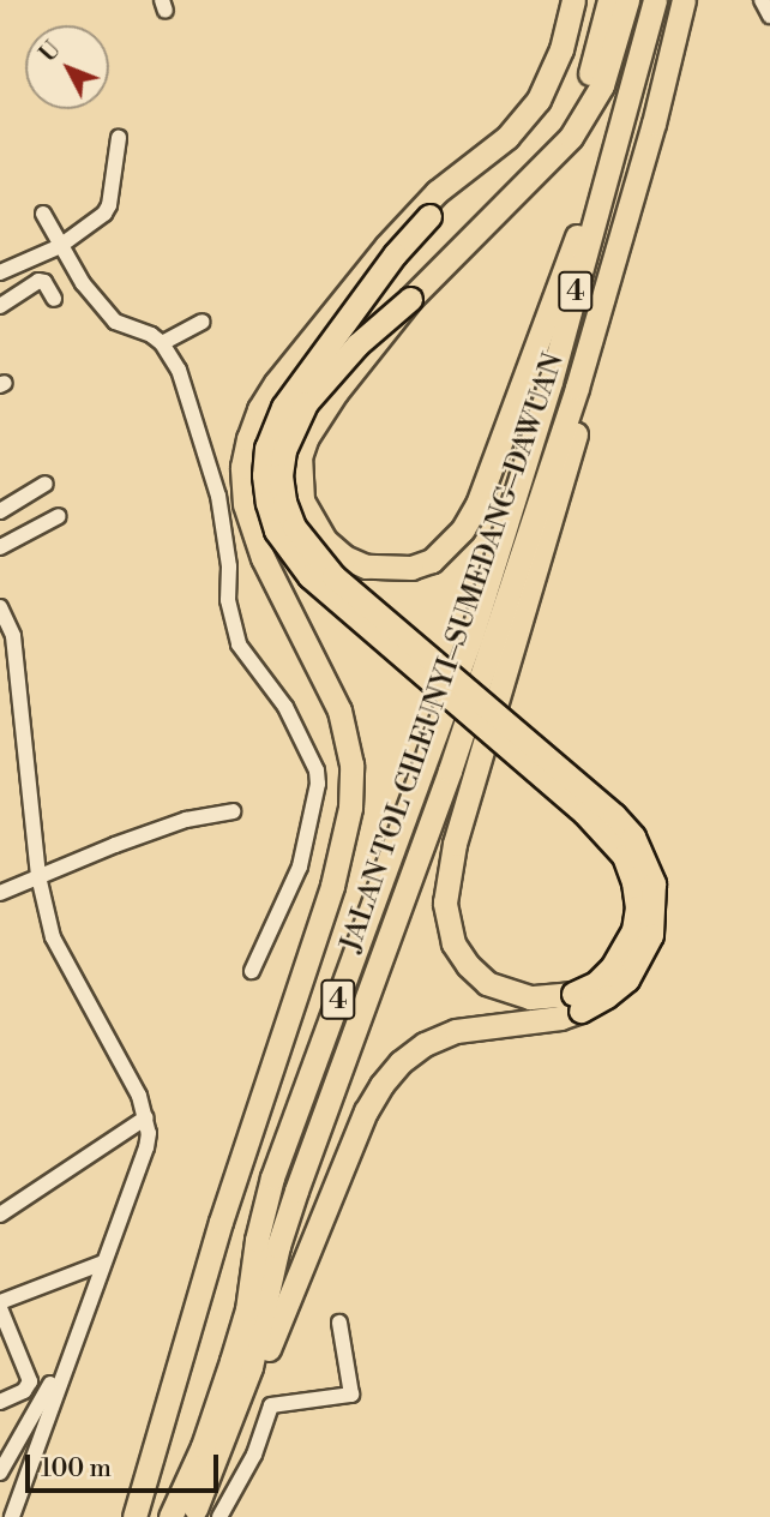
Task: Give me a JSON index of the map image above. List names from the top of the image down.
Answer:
{
  "streets": {
    "highway": ["4", "JALAN TOL CILEUNYI–SUMEDANG–DAWUAN"]
  },
  "scale_bar": "100 m",
  "north": "top left"
}
